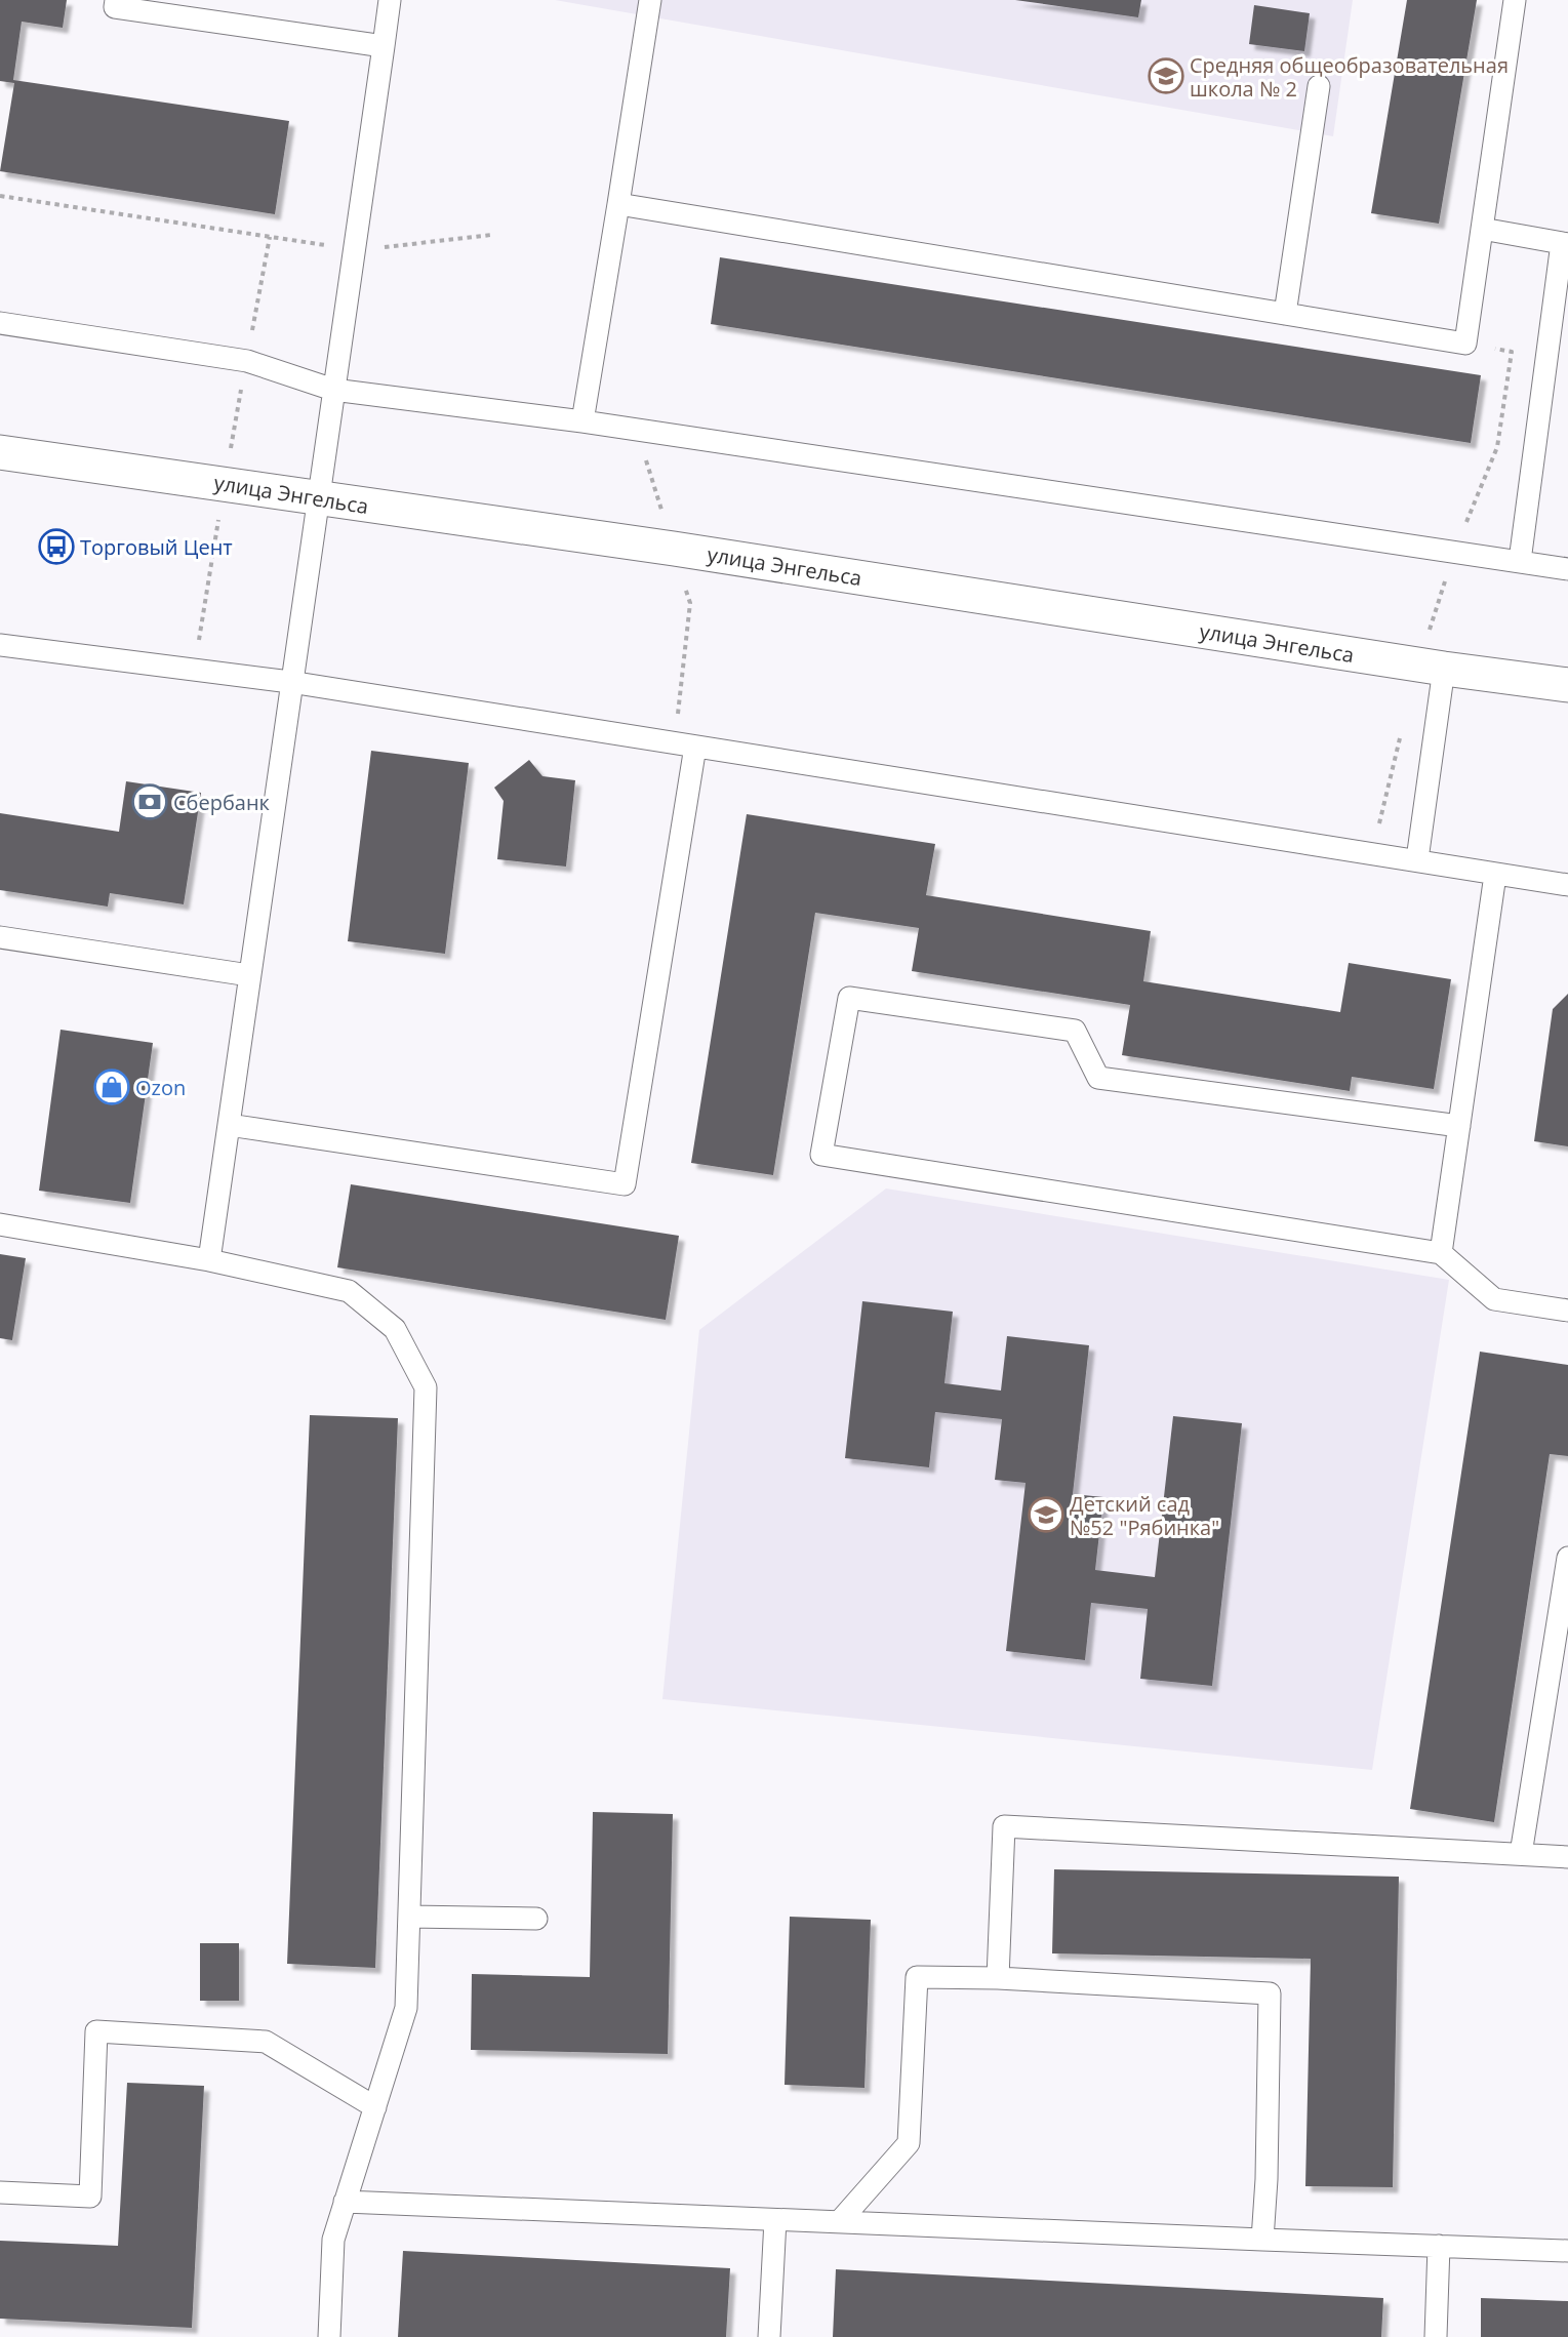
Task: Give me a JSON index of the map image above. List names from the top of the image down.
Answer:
{
  "streets": {
    "street": ["улица Энгельса"]
  },
  "places": {
    "school or university": ["Средняя общеобразовательная школа № 2", "Детский сад №52 \"Рябинка\""],
    "bus stop": ["Торговый Цент"],
    "bank": ["Сбербанк"],
    "shop": ["Ozon"]
  }
}
